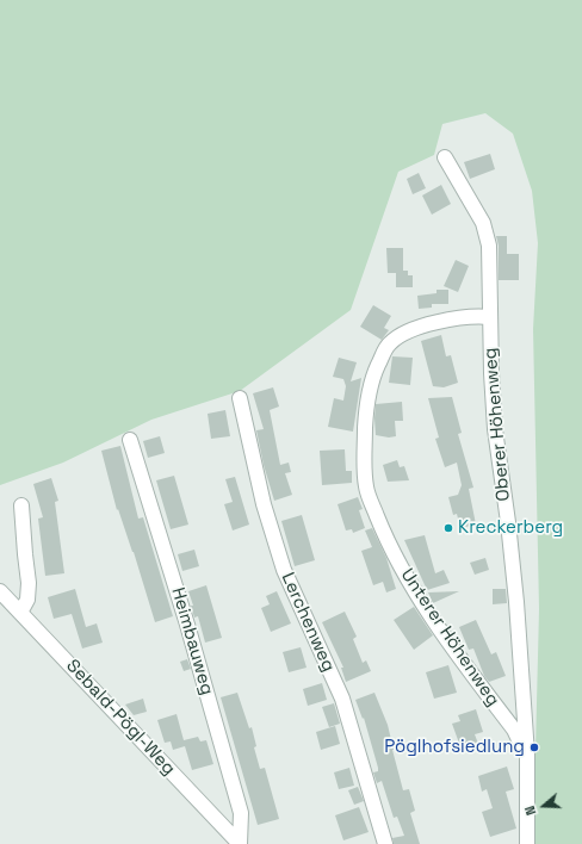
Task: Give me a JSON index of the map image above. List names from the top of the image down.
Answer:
{
  "streets": {
    "street": [
      "Oberer Höhenweg",
      "Lerchenweg",
      "Unterer Höhenweg",
      "Heimbauweg",
      "Sebald-Pögl-Weg"
    ]
  },
  "crossings": [
    ["Oberer Höhenweg", "Unterer Höhenweg"],
    ["Heimbauweg", "Sebald-Pögl-Weg"]
  ],
  "places": ["Kreckerberg", "Pöglhofsiedlung"],
  "north": "left"
}
